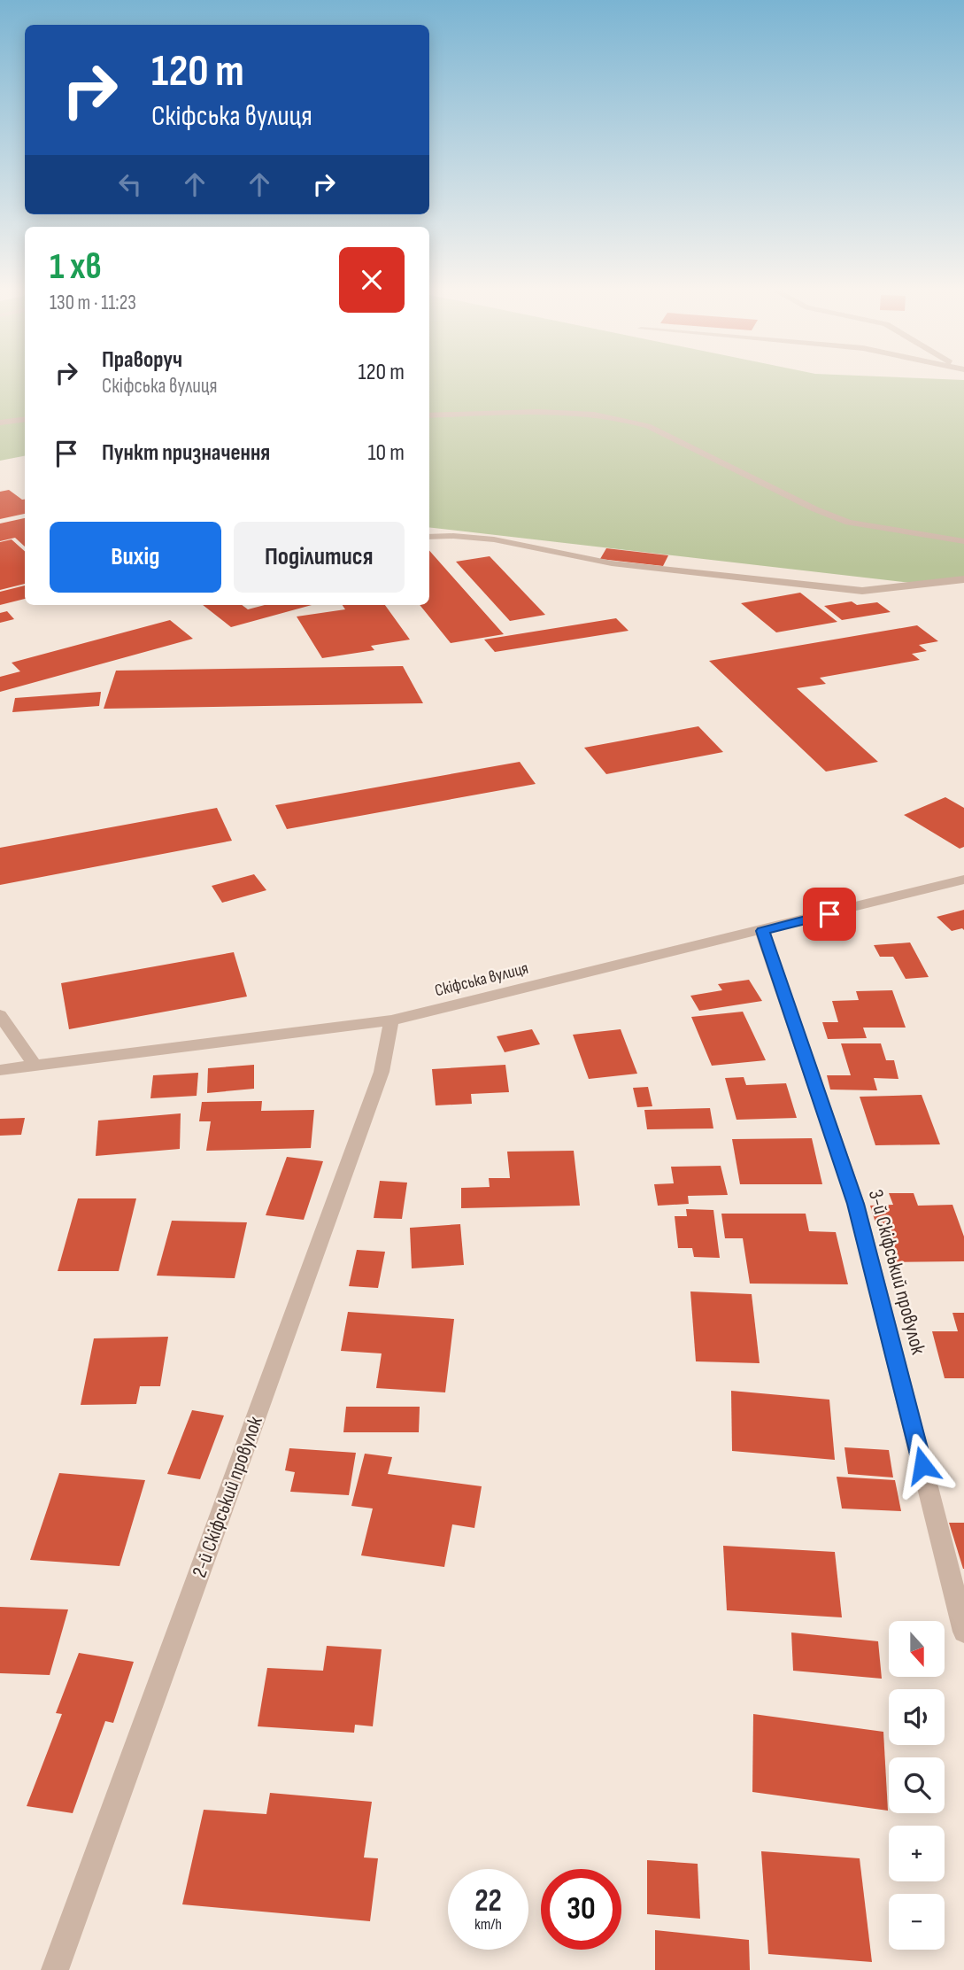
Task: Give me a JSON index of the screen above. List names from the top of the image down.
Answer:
{
  "streets": {
    "street": ["Скіфська вулиця", "3-й Скіфський провулок", "2-й Скіфський провулок"]
  },
  "crossings": [
    ["Скіфська вулиця", "3-й Скіфський провулок"],
    ["Скіфська вулиця", "2-й Скіфський провулок"]
  ],
  "north": "bottom",
  "page": {
    "turn": ["120 m", "Скіфська вулиця"],
    "heading": ["1 хв", "130 m · 11:23"],
    "list": [
      {
        "name": "Праворуч",
        "note": "Скіфська вулиця",
        "value": "120 m"
      },
      {
        "name": "Пункт призначення",
        "value": "10 m"
      }
    ],
    "buttons": ["Вихід", "Поділитися"],
    "map_buttons": ["+", "−"],
    "speed": "22 km/h",
    "limit": "30"
  }
}
